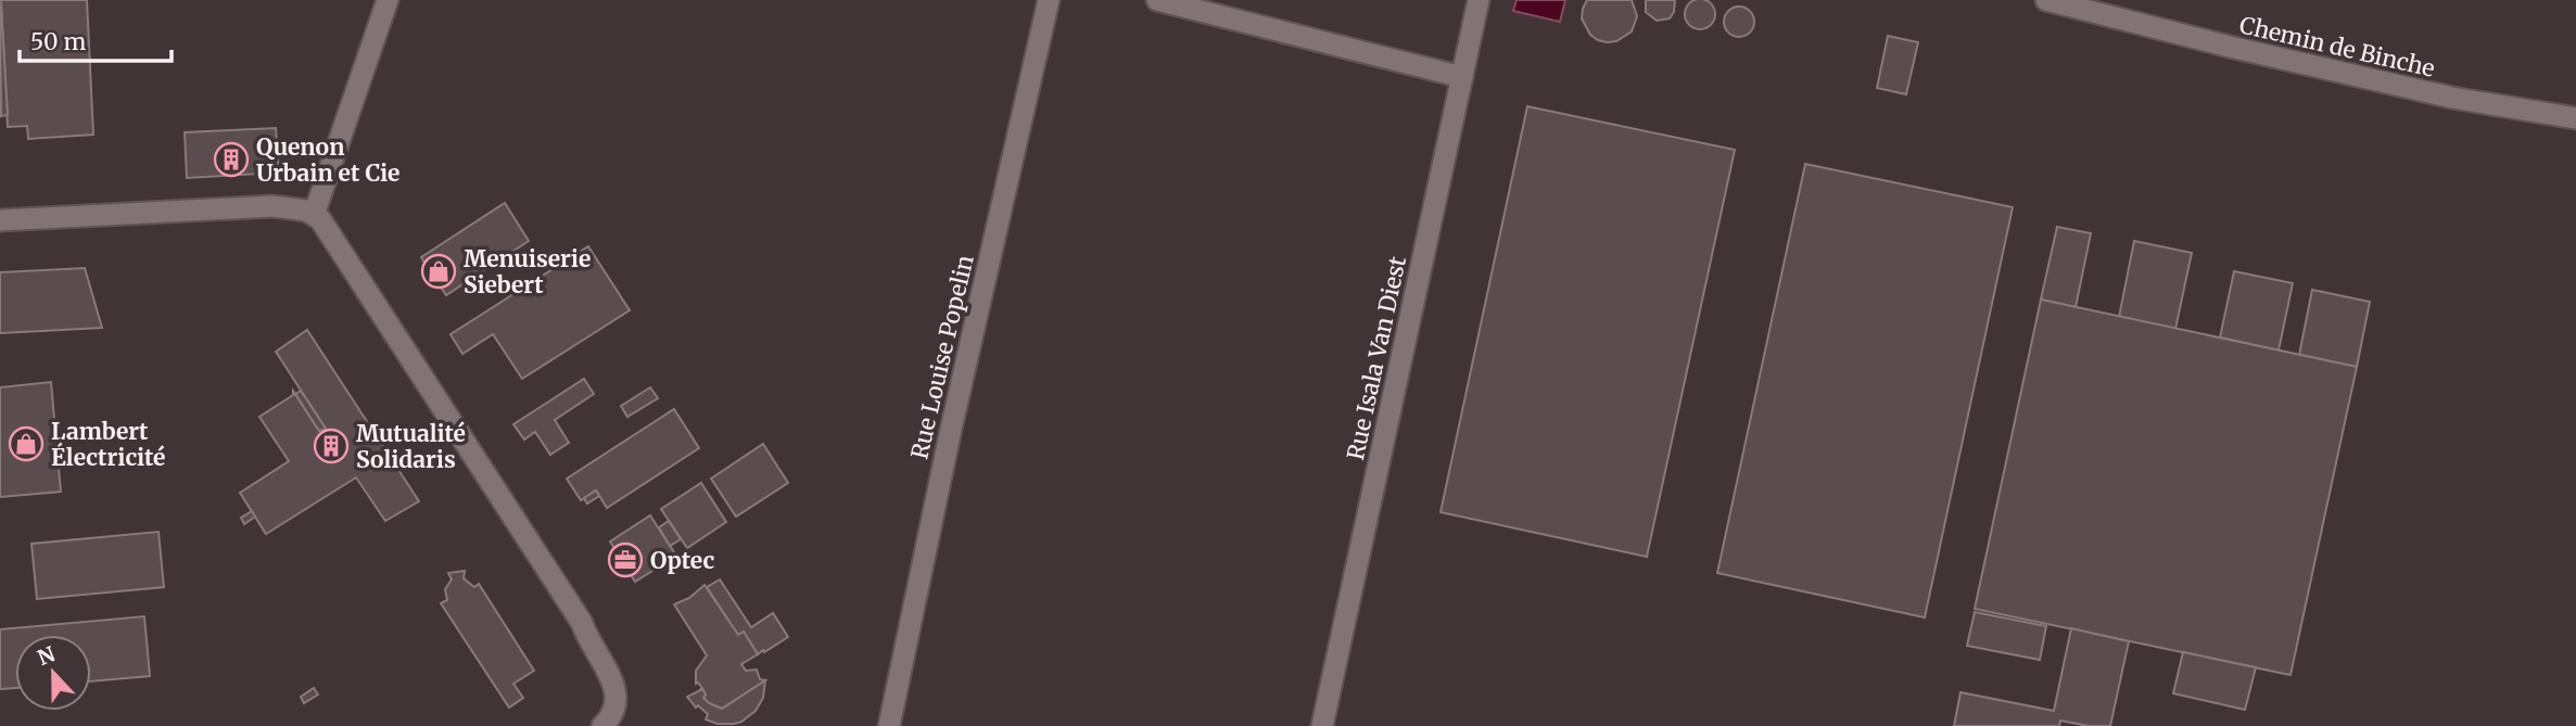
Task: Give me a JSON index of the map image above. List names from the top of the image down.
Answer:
{
  "streets": {
    "street": ["Chemin de Binche", "Rue Louise Popelin", "Rue Isala Van Diest"]
  },
  "places": {
    "building": ["Quenon Urbain et Cie", "Mutualité Solidaris"],
    "shop": ["Menuiserie Siebert", "Lambert Électricité"],
    "office": ["Optec"]
  },
  "scale_bar": "50 m",
  "north": "top"
}
